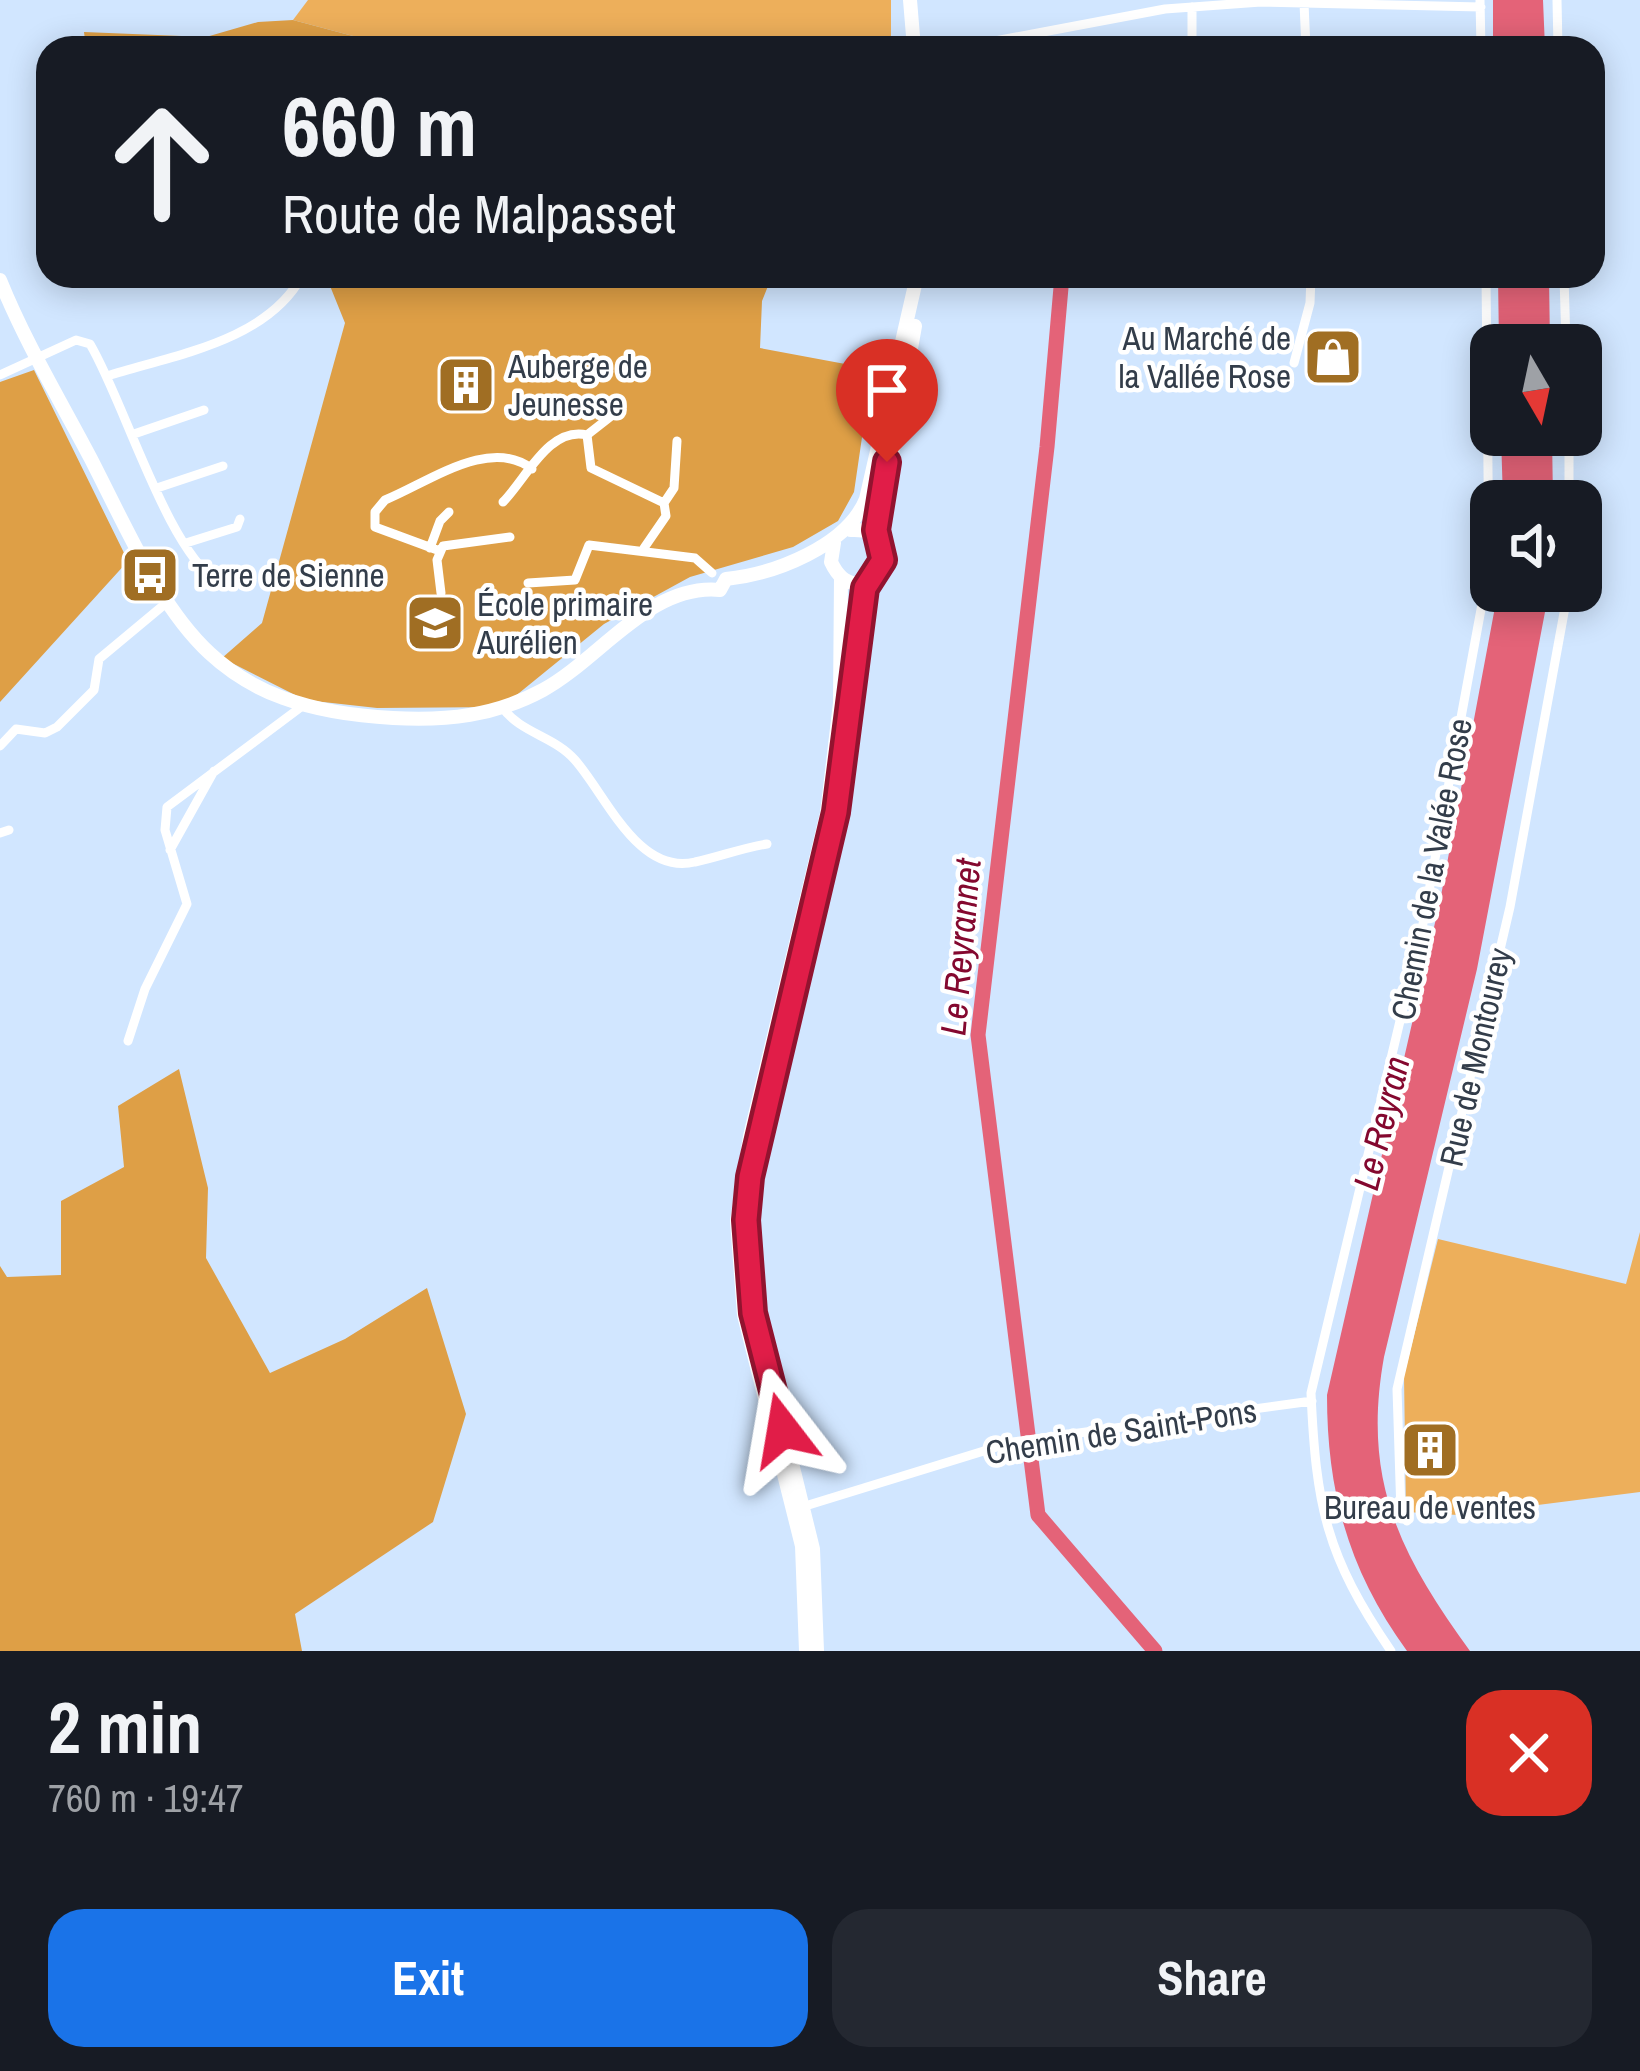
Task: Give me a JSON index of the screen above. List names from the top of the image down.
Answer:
{
  "streets": {
    "street": ["Chemin de la Valée Rose", "Rue de Montourey", "Chemin de Saint-Pons"]
  },
  "crossings": [
    ["Chemin de la Valée Rose", "Chemin de Saint-Pons"]
  ],
  "water": ["Le Reyrannet", "Le Reyran"],
  "places": {
    "shop": ["Au Marché de la Vallée Rose"],
    "building": ["Auberge de Jeunesse", "Bureau de ventes"],
    "bus stop": ["Terre de Sienne"],
    "school or university": ["École primaire Aurélien"]
  },
  "north": "bottom",
  "page": {
    "turn": ["660 m", "Route de Malpasset"],
    "heading": ["2 min", "760 m · 19:47"],
    "buttons": ["Exit", "Share"]
  }
}
